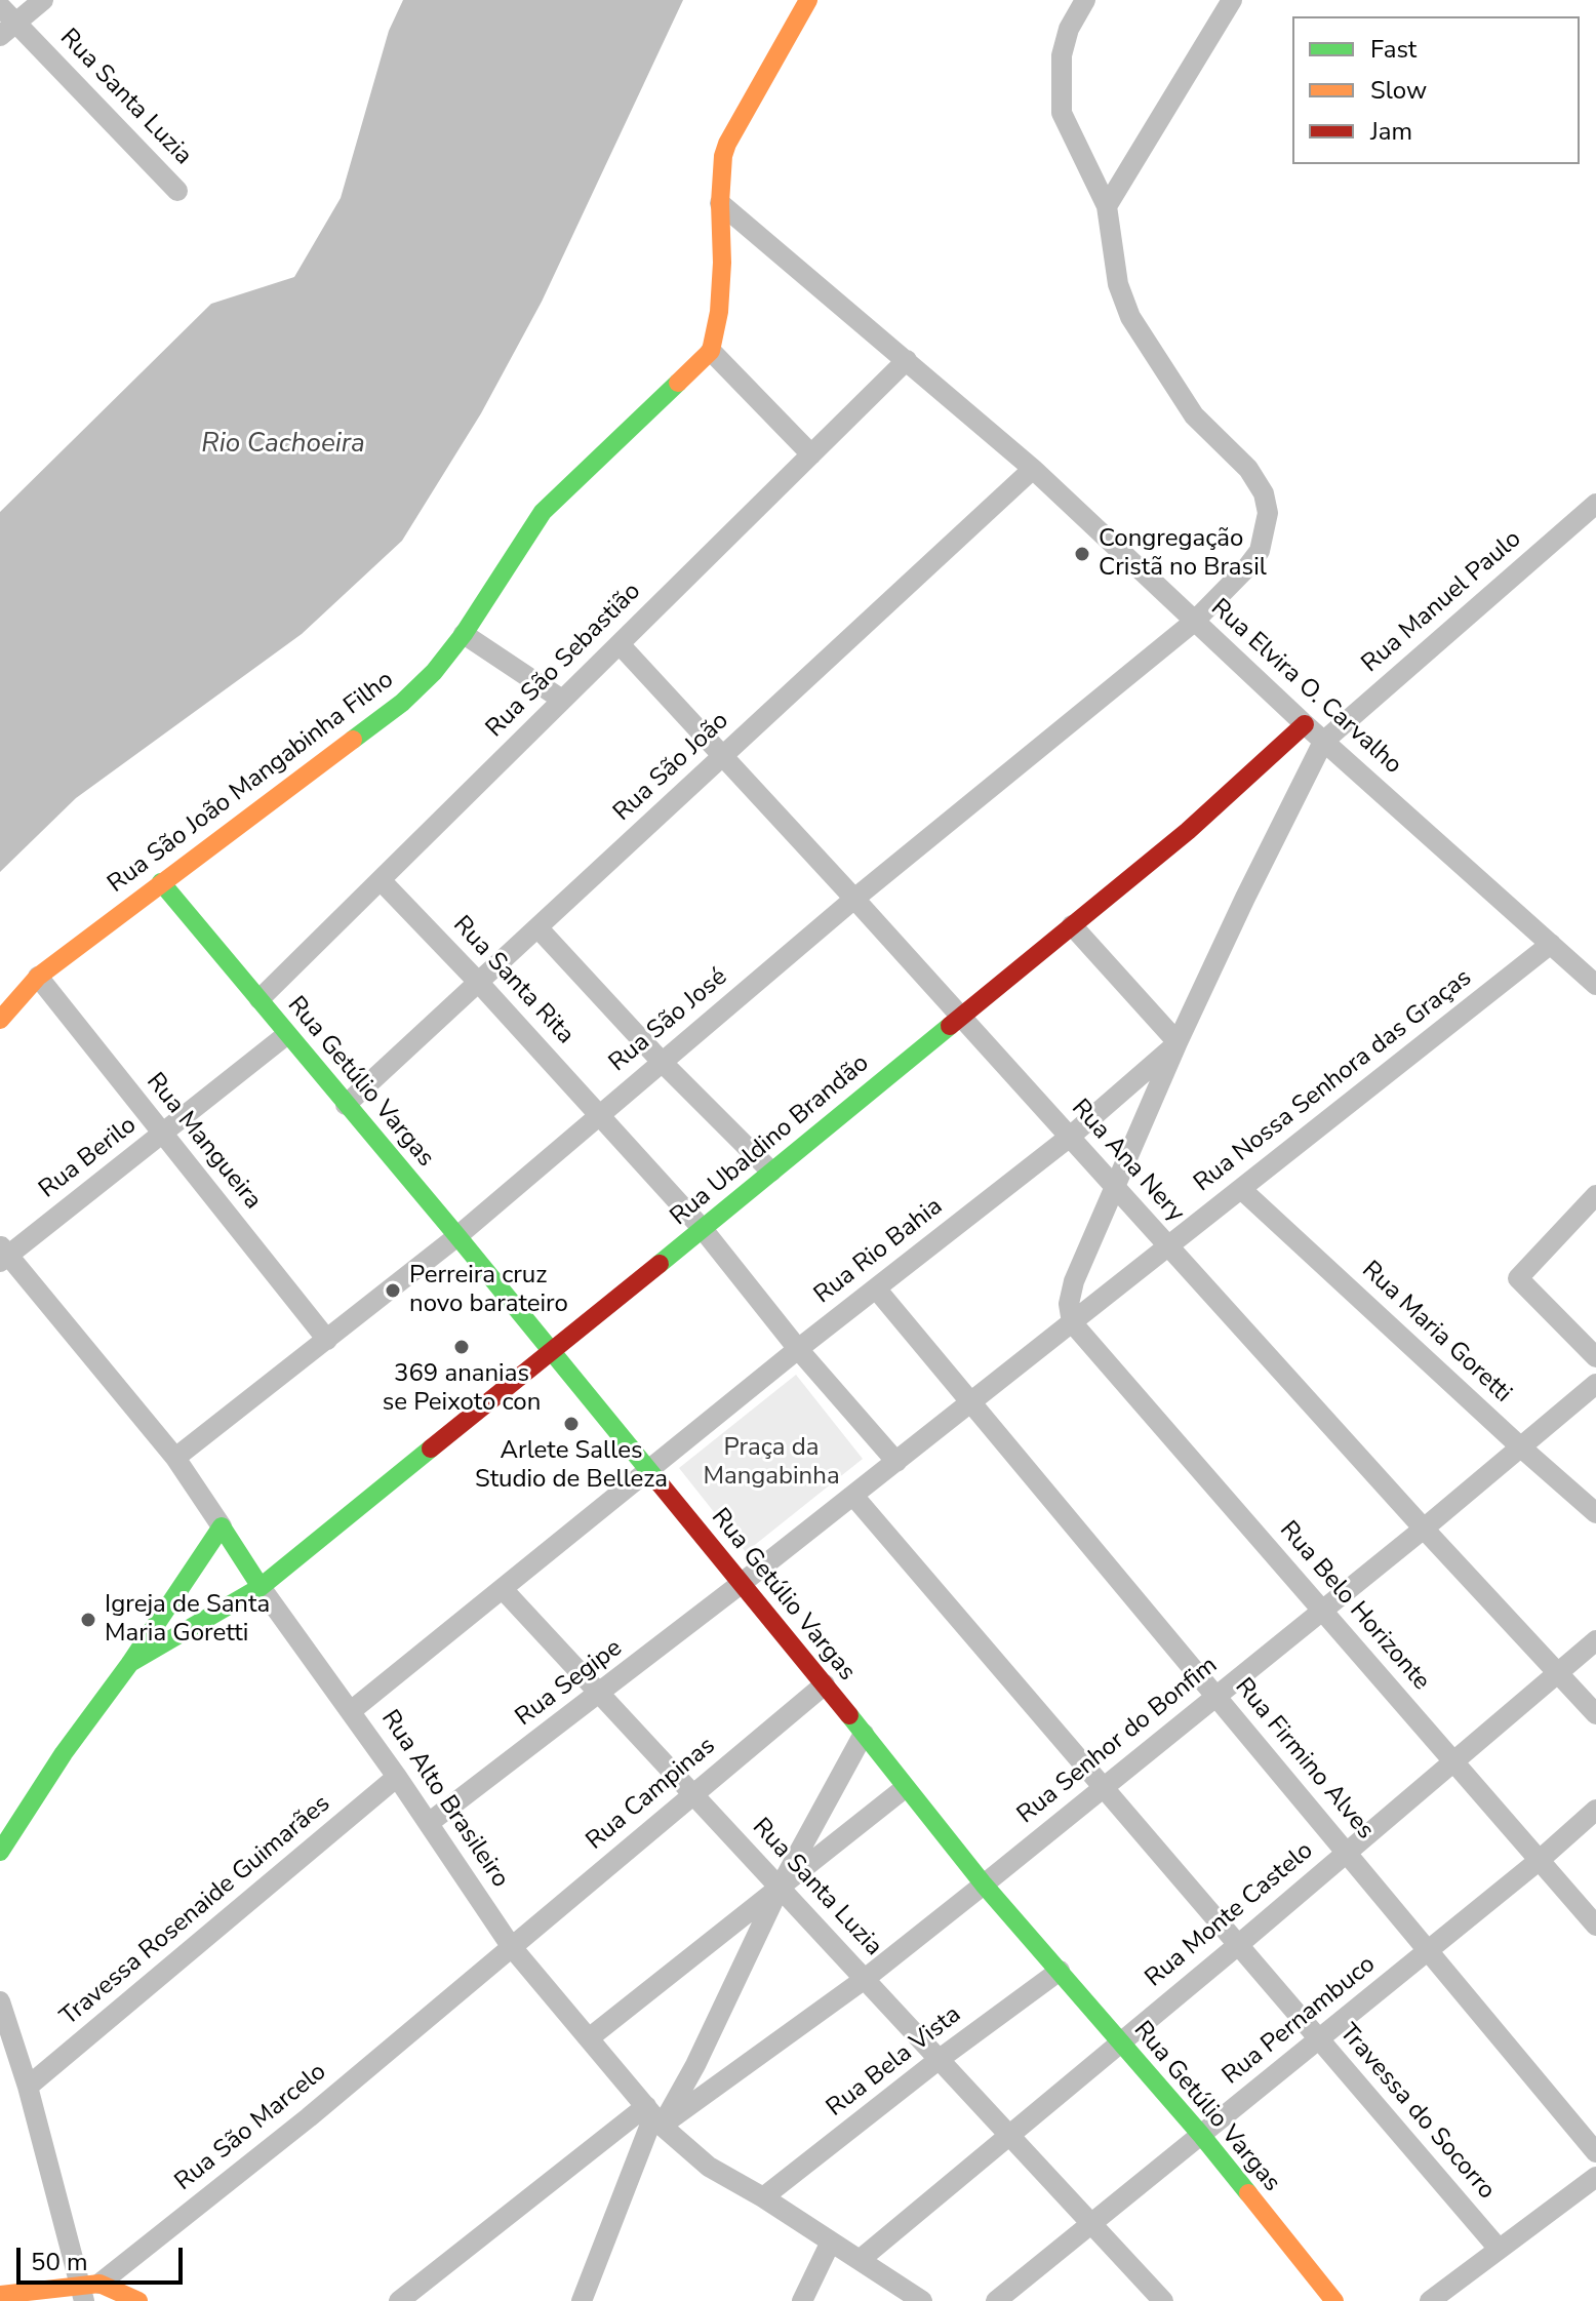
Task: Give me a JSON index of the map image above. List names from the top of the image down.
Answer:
{
  "streets": {
    "street": [
      "Rua Santa Luzia",
      "Rua Manuel Paulo",
      "Rua São Sebastião",
      "Rua Elvira O. Carvalho",
      "Rua São João",
      "Rua São João Mangabinha Filho",
      "Rua Santa Rita",
      "Rua São José",
      "Rua Nossa Senhora das Graças",
      "Rua Getúlio Vargas",
      "Rua Ubaldino Brandão",
      "Rua Mangueira",
      "Rua Berilo",
      "Rua Ana Nery",
      "Rua Rio Bahia",
      "Rua Maria Goretti",
      "Rua Belo Horizonte",
      "Rua Segipe",
      "Rua Senhor do Bonfim",
      "Rua Firmino Alves",
      "Rua Campinas",
      "Rua Alto Brasileiro",
      "Travessa Rosenaide Guimarães",
      "Rua Monte Castelo",
      "Rua Pernambuco",
      "Rua Bela Vista",
      "Travessa do Socorro",
      "Rua São Marcelo"
    ]
  },
  "crossings": [
    ["Rua Santa Luzia", "Rua Rio Bahia"],
    ["Rua Santa Luzia", "Rua Segipe"],
    ["Rua Santa Luzia", "Rua Senhor do Bonfim"],
    ["Rua Santa Luzia", "Rua Campinas"],
    ["Rua Santa Luzia", "Rua Monte Castelo"],
    ["Rua Santa Luzia", "Rua Pernambuco"],
    ["Rua Santa Luzia", "Rua Bela Vista"],
    ["Rua Manuel Paulo", "Rua Elvira O. Carvalho"],
    ["Rua Manuel Paulo", "Rua Rio Bahia"],
    ["Rua São Sebastião", "Rua Elvira O. Carvalho"],
    ["Rua São Sebastião", "Rua Santa Rita"],
    ["Rua São Sebastião", "Rua Getúlio Vargas"],
    ["Rua São Sebastião", "Rua Ana Nery"],
    ["Rua Elvira O. Carvalho", "Rua São João"],
    ["Rua Elvira O. Carvalho", "Rua São José"],
    ["Rua Elvira O. Carvalho", "Rua Nossa Senhora das Graças"],
    ["Rua Elvira O. Carvalho", "Rua Ubaldino Brandão"],
    ["Rua Elvira O. Carvalho", "Rua Rio Bahia"],
    ["Rua São João", "Rua Santa Rita"],
    ["Rua São João", "Rua Getúlio Vargas"],
    ["Rua São João", "Rua Ana Nery"],
    ["Rua São João Mangabinha Filho", "Rua Getúlio Vargas"],
    ["Rua São João Mangabinha Filho", "Rua Mangueira"],
    ["Rua Santa Rita", "Rua São José"],
    ["Rua Santa Rita", "Rua Nossa Senhora das Graças"],
    ["Rua Santa Rita", "Rua Ubaldino Brandão"],
    ["Rua Santa Rita", "Rua Rio Bahia"],
    ["Rua São José", "Rua Getúlio Vargas"],
    ["Rua São José", "Rua Mangueira"],
    ["Rua São José", "Rua Ana Nery"],
    ["Rua São José", "Rua Alto Brasileiro"],
    ["Rua Nossa Senhora das Graças", "Rua Getúlio Vargas"],
    ["Rua Nossa Senhora das Graças", "Rua Ana Nery"],
    ["Rua Nossa Senhora das Graças", "Rua Maria Goretti"],
    ["Rua Nossa Senhora das Graças", "Rua Belo Horizonte"],
    ["Rua Nossa Senhora das Graças", "Rua Segipe"],
    ["Rua Nossa Senhora das Graças", "Rua Firmino Alves"],
    ["Rua Nossa Senhora das Graças", "Travessa do Socorro"],
    ["Rua Getúlio Vargas", "Rua Ubaldino Brandão"],
    ["Rua Getúlio Vargas", "Rua Berilo"],
    ["Rua Getúlio Vargas", "Rua Rio Bahia"],
    ["Rua Getúlio Vargas", "Rua Segipe"],
    ["Rua Getúlio Vargas", "Rua Senhor do Bonfim"],
    ["Rua Getúlio Vargas", "Rua Campinas"],
    ["Rua Getúlio Vargas", "Rua Monte Castelo"],
    ["Rua Getúlio Vargas", "Rua Pernambuco"],
    ["Rua Getúlio Vargas", "Rua Bela Vista"],
    ["Rua Ubaldino Brandão", "Rua Ana Nery"],
    ["Rua Ubaldino Brandão", "Rua Alto Brasileiro"],
    ["Rua Mangueira", "Rua Berilo"],
    ["Rua Berilo", "Rua Alto Brasileiro"],
    ["Rua Ana Nery", "Rua Rio Bahia"],
    ["Rua Ana Nery", "Rua Senhor do Bonfim"],
    ["Rua Ana Nery", "Rua Monte Castelo"],
    ["Rua Rio Bahia", "Rua Firmino Alves"],
    ["Rua Rio Bahia", "Rua Alto Brasileiro"],
    ["Rua Maria Goretti", "Rua Senhor do Bonfim"],
    ["Rua Belo Horizonte", "Rua Senhor do Bonfim"],
    ["Rua Belo Horizonte", "Rua Monte Castelo"],
    ["Rua Belo Horizonte", "Rua Pernambuco"],
    ["Rua Segipe", "Rua Alto Brasileiro"],
    ["Rua Senhor do Bonfim", "Rua Firmino Alves"],
    ["Rua Senhor do Bonfim", "Rua Alto Brasileiro"],
    ["Rua Senhor do Bonfim", "Travessa do Socorro"],
    ["Rua Firmino Alves", "Rua Monte Castelo"],
    ["Rua Firmino Alves", "Rua Pernambuco"],
    ["Rua Campinas", "Rua Alto Brasileiro"],
    ["Rua Campinas", "Rua São Marcelo"],
    ["Rua Alto Brasileiro", "Travessa Rosenaide Guimarães"],
    ["Rua Alto Brasileiro", "Rua Monte Castelo"],
    ["Rua Alto Brasileiro", "Rua Bela Vista"],
    ["Rua Alto Brasileiro", "Rua São Marcelo"],
    ["Rua Monte Castelo", "Travessa do Socorro"],
    ["Rua Pernambuco", "Travessa do Socorro"]
  ],
  "water": ["Rio Cachoeira"],
  "parks": ["Praça da Mangabinha"],
  "places": [
    "Congregação Cristã no Brasil",
    "Perreira cruz novo barateiro",
    "369 ananias se Peixoto con",
    "Arlete Salles Studio de Belleza",
    "Igreja de Santa Maria Goretti"
  ],
  "legend": ["Fast", "Slow", "Jam"],
  "scale_bar": "50 m"
}
